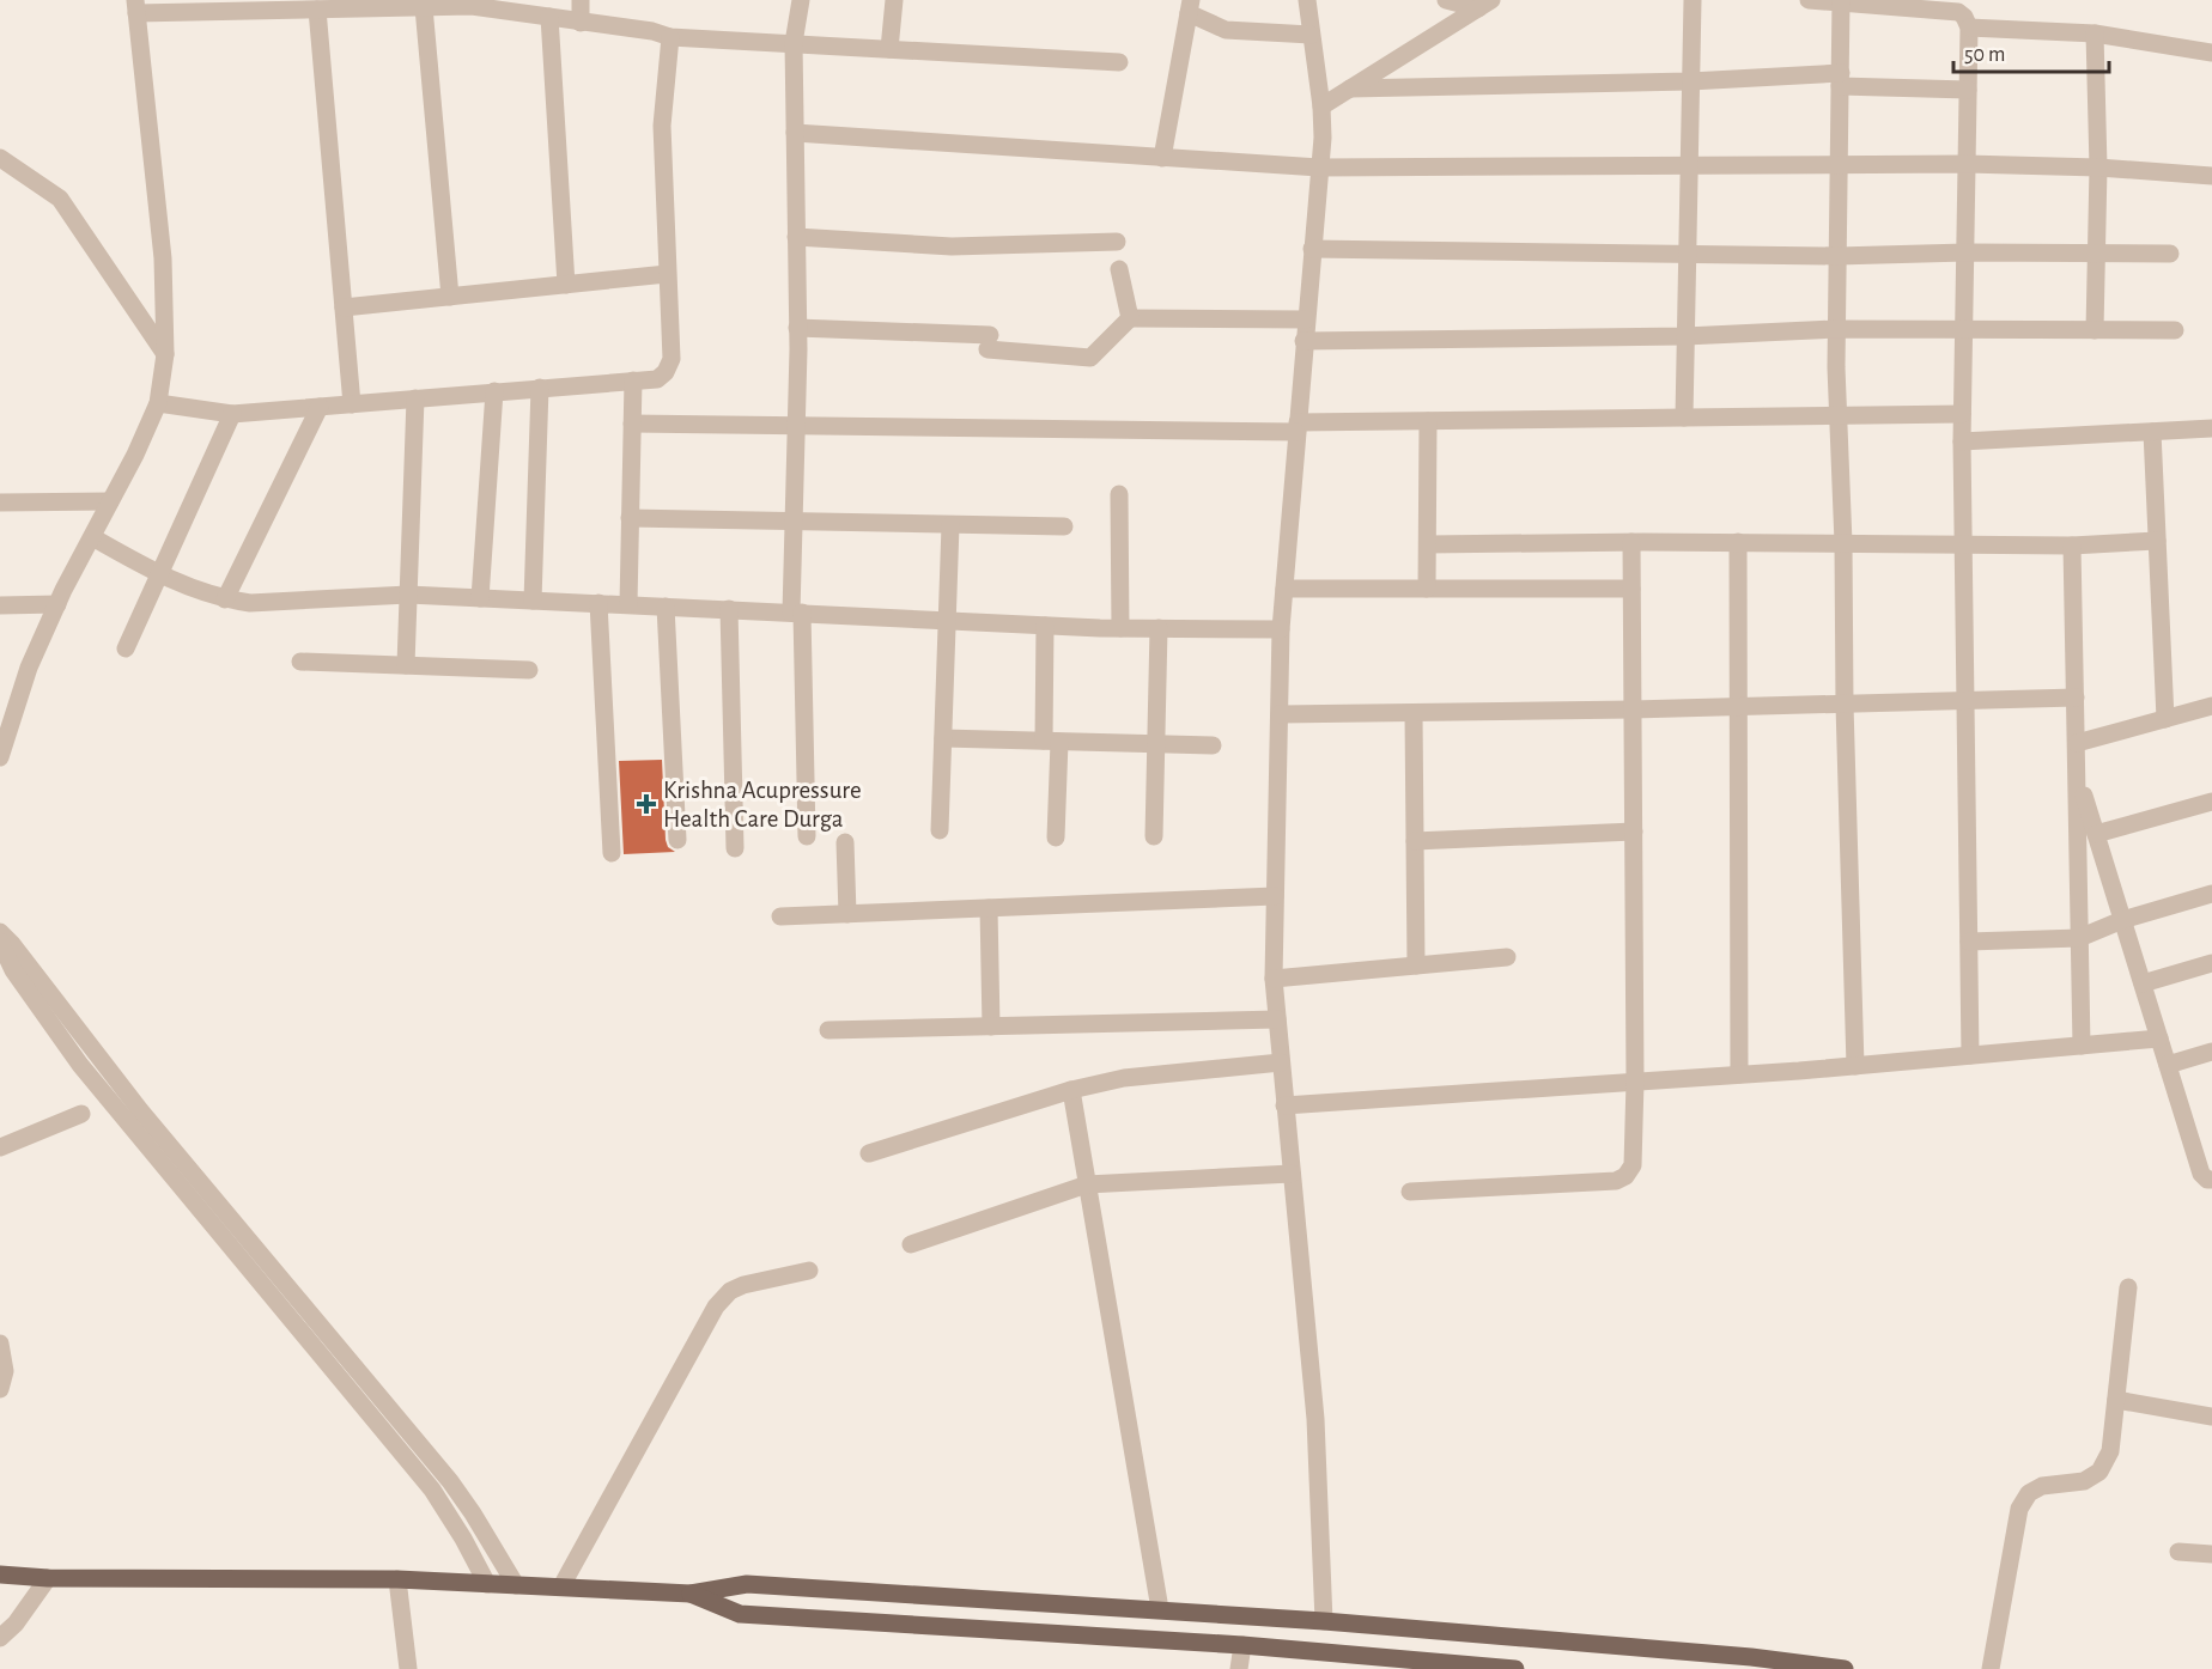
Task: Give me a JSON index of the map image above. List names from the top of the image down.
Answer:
{
  "places": {
    "health": ["Krishna Acupressure Health Care Durga"]
  },
  "scale_bar": "50 m"
}
